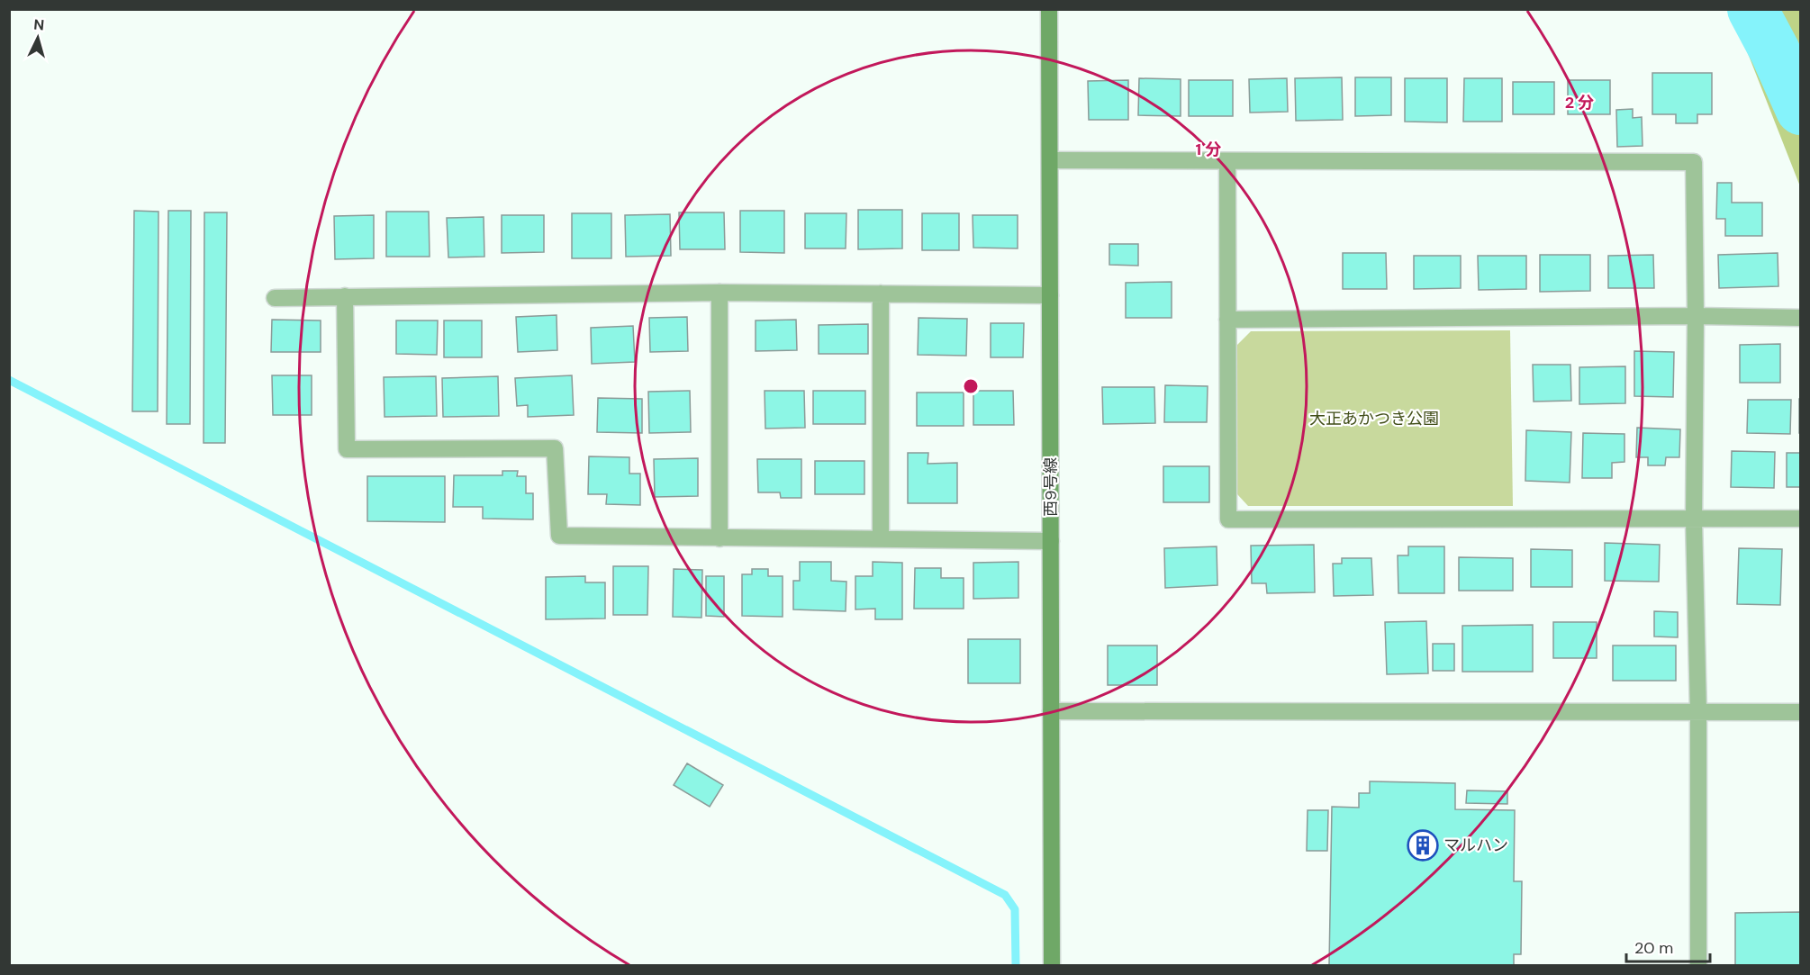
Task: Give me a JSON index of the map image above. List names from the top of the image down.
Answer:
{
  "streets": {
    "street": ["西9号線"]
  },
  "parks": ["大正あかつき公園"],
  "places": {
    "building": ["マルハン"]
  },
  "scale_bar": "20 m",
  "north": "top",
  "rings": ["2 分", "1 分"]
}
